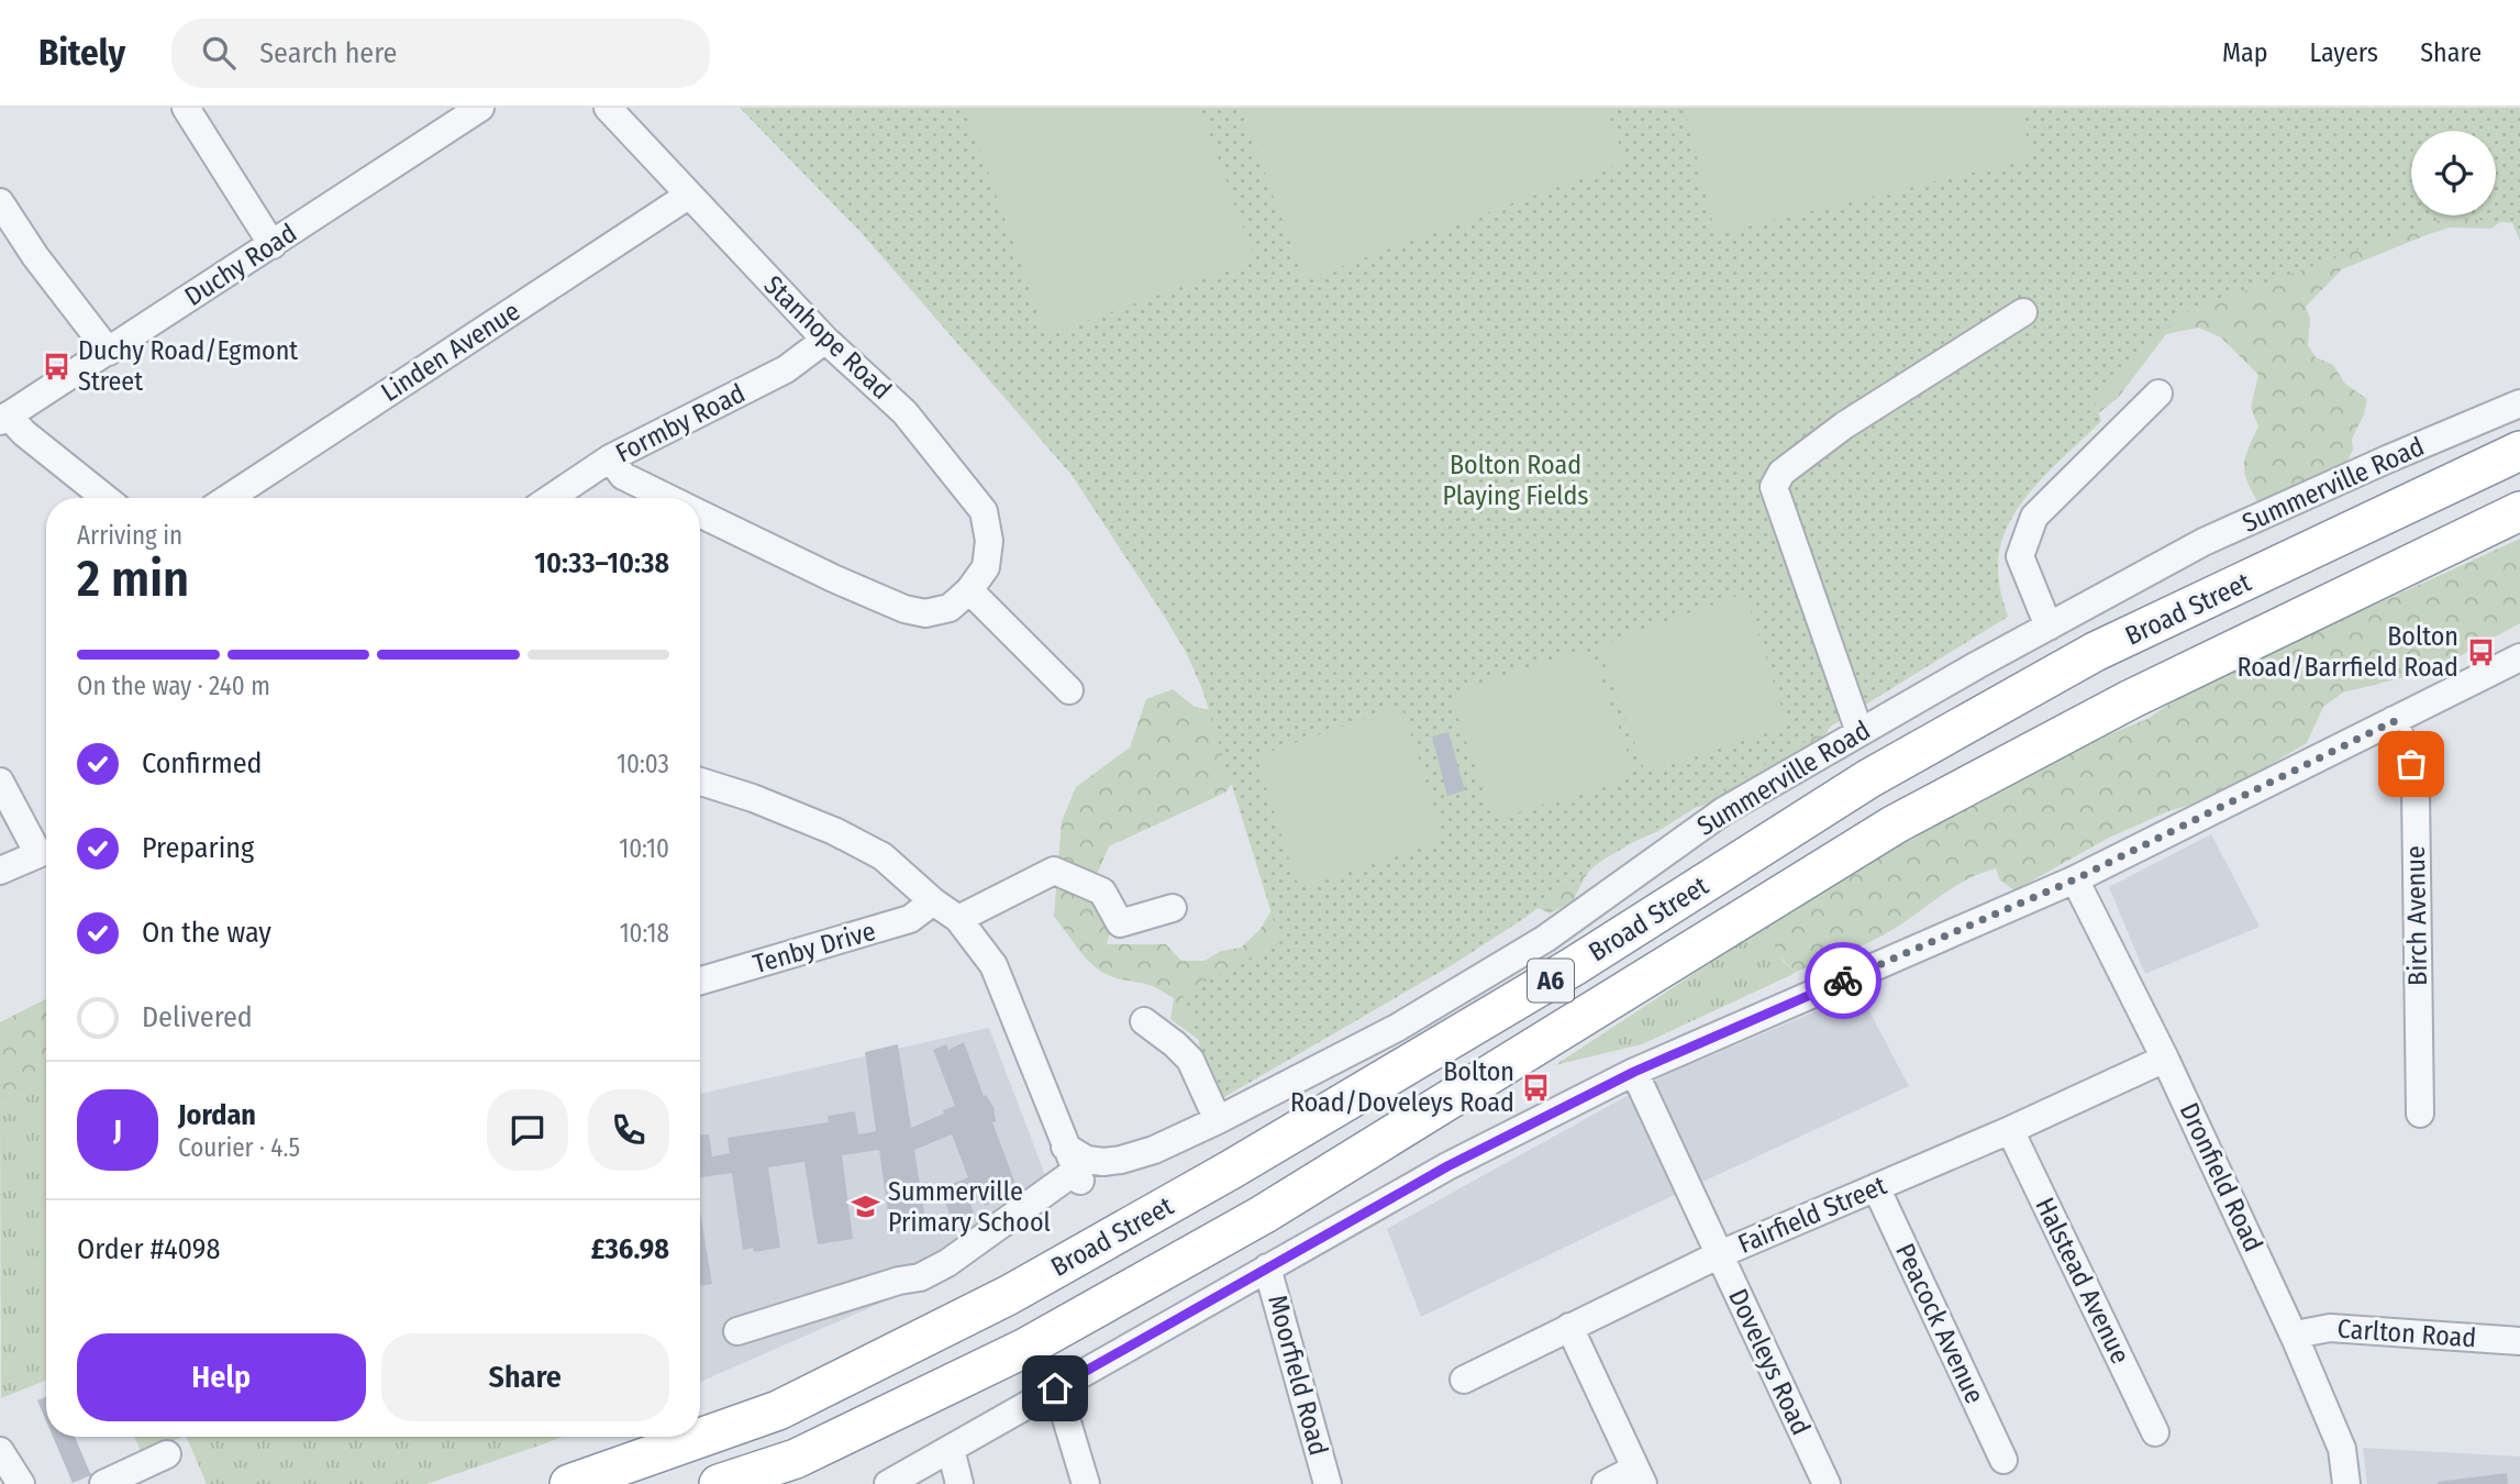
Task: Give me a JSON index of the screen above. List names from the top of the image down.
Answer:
{
  "streets": {
    "highway": ["Broad Street", "A6"],
    "street": [
      "Duchy Road",
      "Stanhope Road",
      "Linden Avenue",
      "Formby Road",
      "Summerville Road",
      "Birch Avenue",
      "Tenby Drive",
      "Dronfield Road",
      "Fairfield Street",
      "Halstead Avenue",
      "Peacock Avenue",
      "Carlton Road",
      "Doveleys Road",
      "Moorfield Road"
    ]
  },
  "crossings": [
    ["Stanhope Road", "Linden Avenue"],
    ["Stanhope Road", "Formby Road"],
    ["Broad Street", "A6"],
    ["Dronfield Road", "Fairfield Street"],
    ["Dronfield Road", "Carlton Road"],
    ["Fairfield Street", "Halstead Avenue"],
    ["Fairfield Street", "Peacock Avenue"],
    ["Fairfield Street", "Doveleys Road"]
  ],
  "parks": ["Bolton Road Playing Fields"],
  "places": {
    "bus stop": ["Duchy Road/Egmont Street", "Bolton Road/Barrfield Road", "Bolton Road/Doveleys Road"],
    "school or university": ["Summerville Primary School"]
  },
  "page": {
    "header": "Bitely",
    "search": "Search here",
    "nav": ["Map", "Layers", "Share"],
    "heading": ["2 min", "Arriving in", "10:33–10:38"],
    "panel": [
      "Jordan",
      "Courier · 4.5",
      "Order #4098",
      "£36.98"
    ],
    "bar": "On the way · 240 m",
    "list": [
      ["Confirmed", "10:03"],
      ["Preparing", "10:10"],
      ["On the way", "10:18"],
      "Delivered"
    ],
    "round": "J",
    "buttons": ["Help", "Share"]
  }
}
